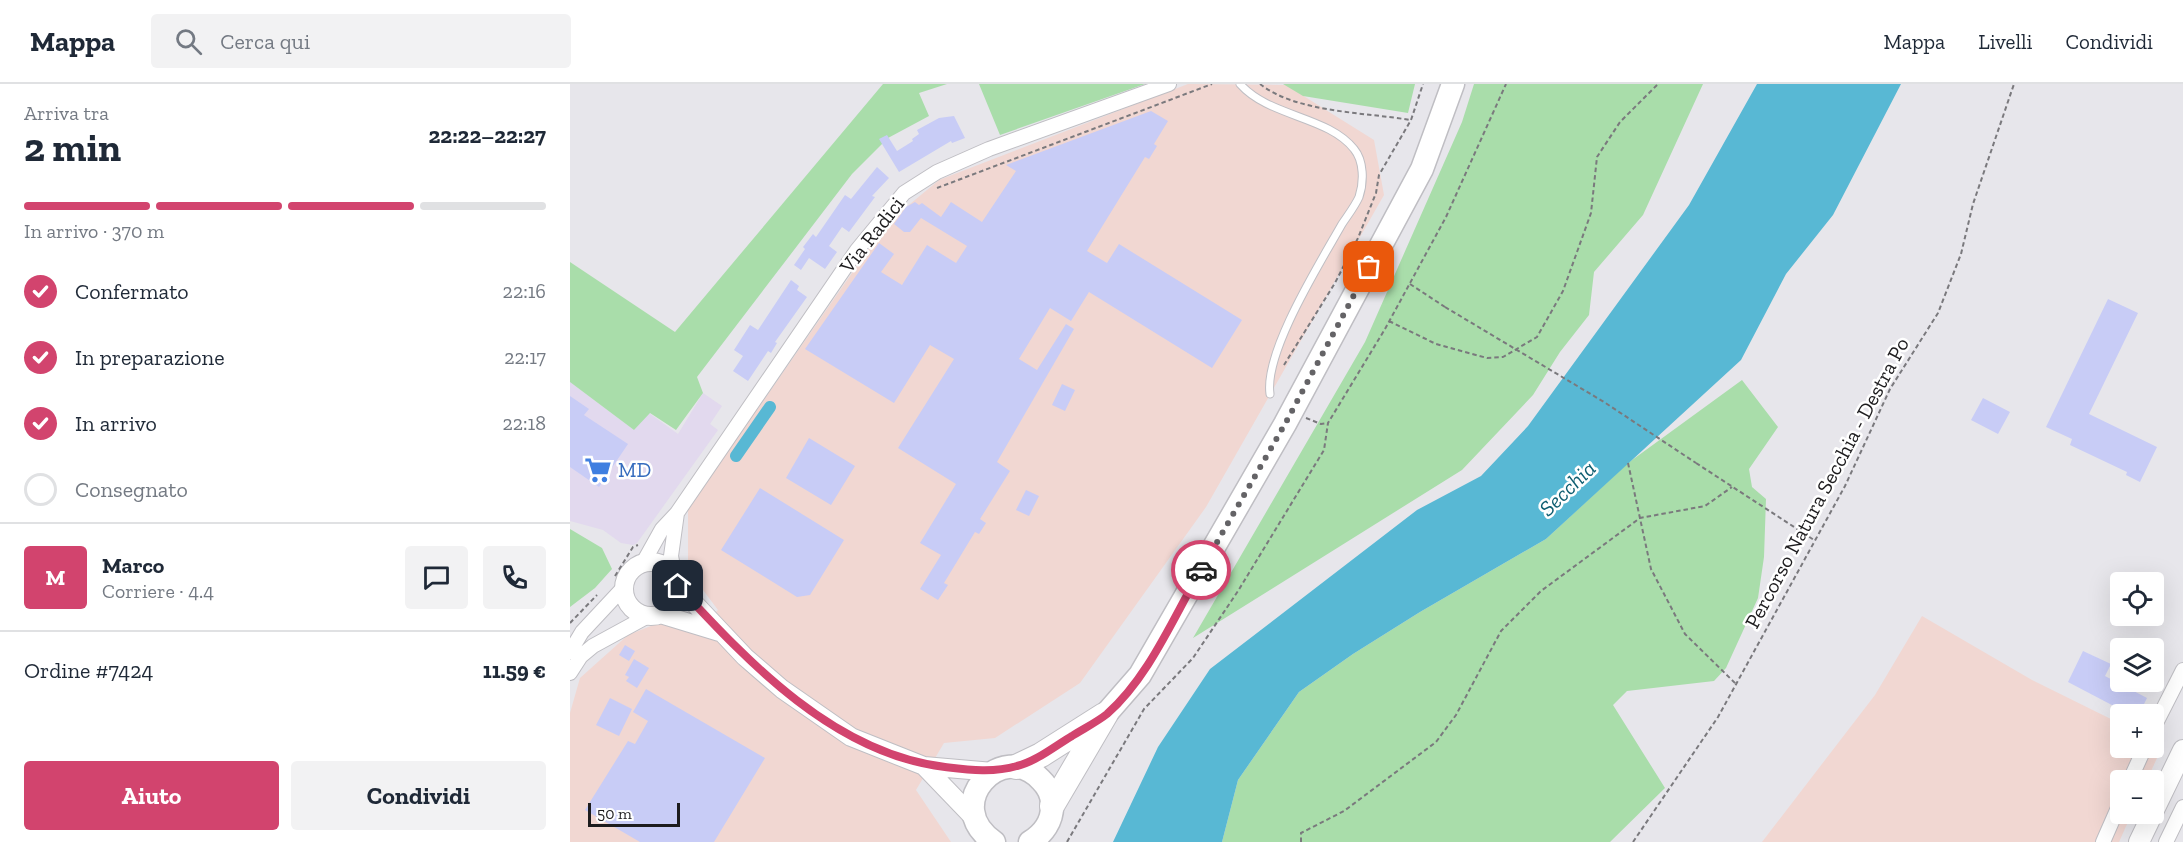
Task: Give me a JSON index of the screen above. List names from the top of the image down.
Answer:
{
  "streets": {
    "street": ["Via Radici"],
    "path": ["Percorso Natura Secchia - Destra Po"]
  },
  "water": ["Secchia"],
  "places": {
    "supermarket": ["MD"]
  },
  "scale_bar": "50 m",
  "page": {
    "header": "Mappa",
    "search": "Cerca qui",
    "nav": ["Mappa", "Livelli", "Condividi"],
    "heading": ["2 min", "Arriva tra", "22:22–22:27"],
    "panel": [
      "Marco",
      "Corriere · 4.4",
      "Ordine #7424",
      "11.59 €"
    ],
    "bar": "In arrivo · 370 m",
    "list": [
      ["Confermato", "22:16"],
      ["In preparazione", "22:17"],
      ["In arrivo", "22:18"],
      "Consegnato"
    ],
    "round": "M",
    "map_buttons": ["+", "−"],
    "buttons": ["Aiuto", "Condividi"],
    "scale": "50 m"
  }
}
